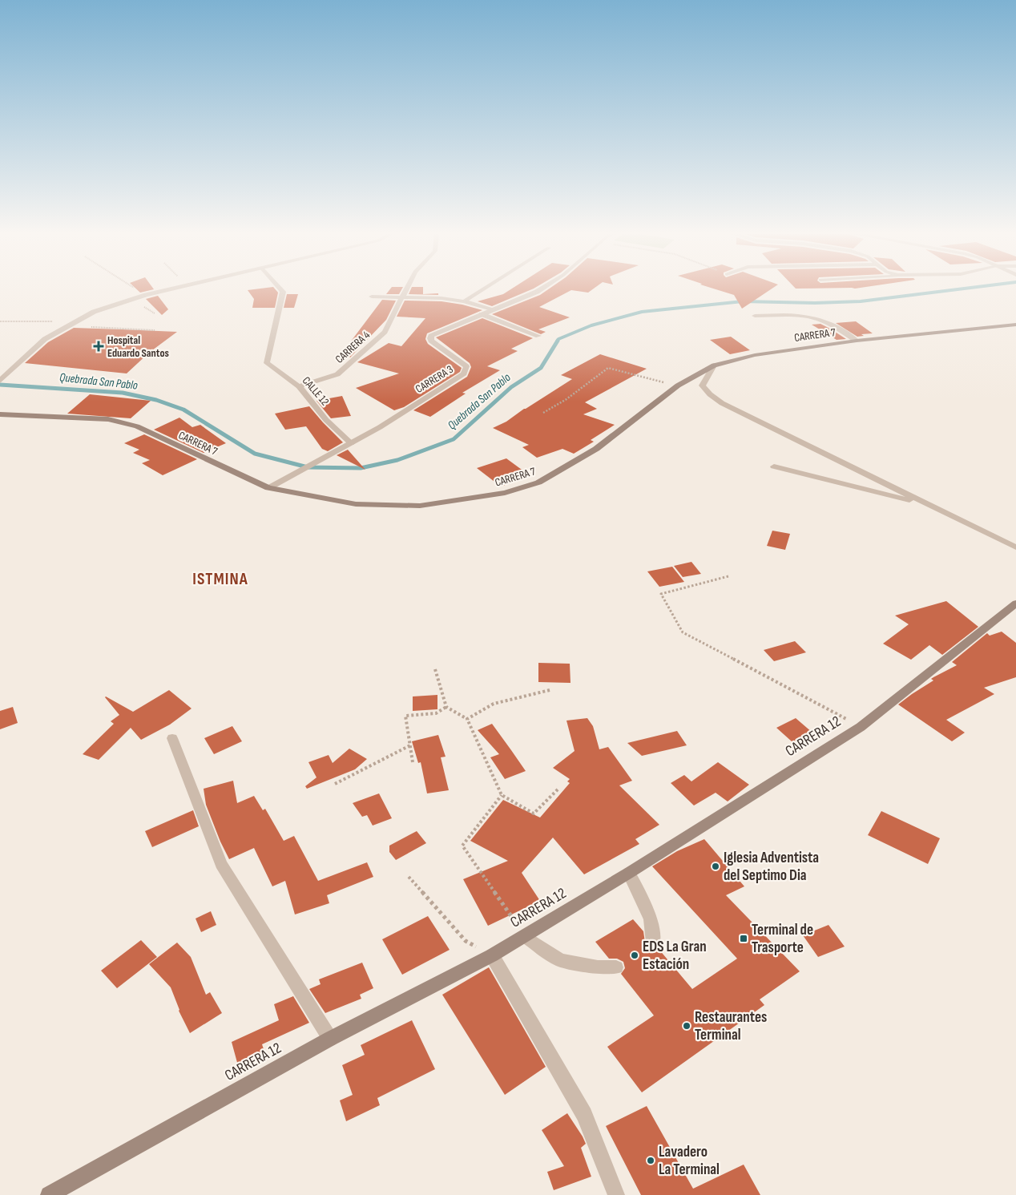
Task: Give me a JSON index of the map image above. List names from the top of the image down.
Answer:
{
  "streets": {
    "main road": ["CARRERA 7", "CARRERA 12"],
    "street": ["CARRERA 4", "CARRERA 3", "CALLE 12"]
  },
  "crossings": [
    ["CARRERA 7", "CARRERA 3"],
    ["CARRERA 4", "CALLE 12"],
    ["CARRERA 3", "CALLE 12"]
  ],
  "districts": ["ISTMINA"],
  "water": ["Quebrada San Pablo"],
  "places": {
    "health": ["Hospital Eduardo Santos"],
    "other": [
      "Iglesia Adventista del Septimo Dia",
      "EDS La Gran Estación",
      "Restaurantes Terminal",
      "Lavadero La Terminal"
    ],
    "transit": ["Terminal de Trasporte"]
  }
}
